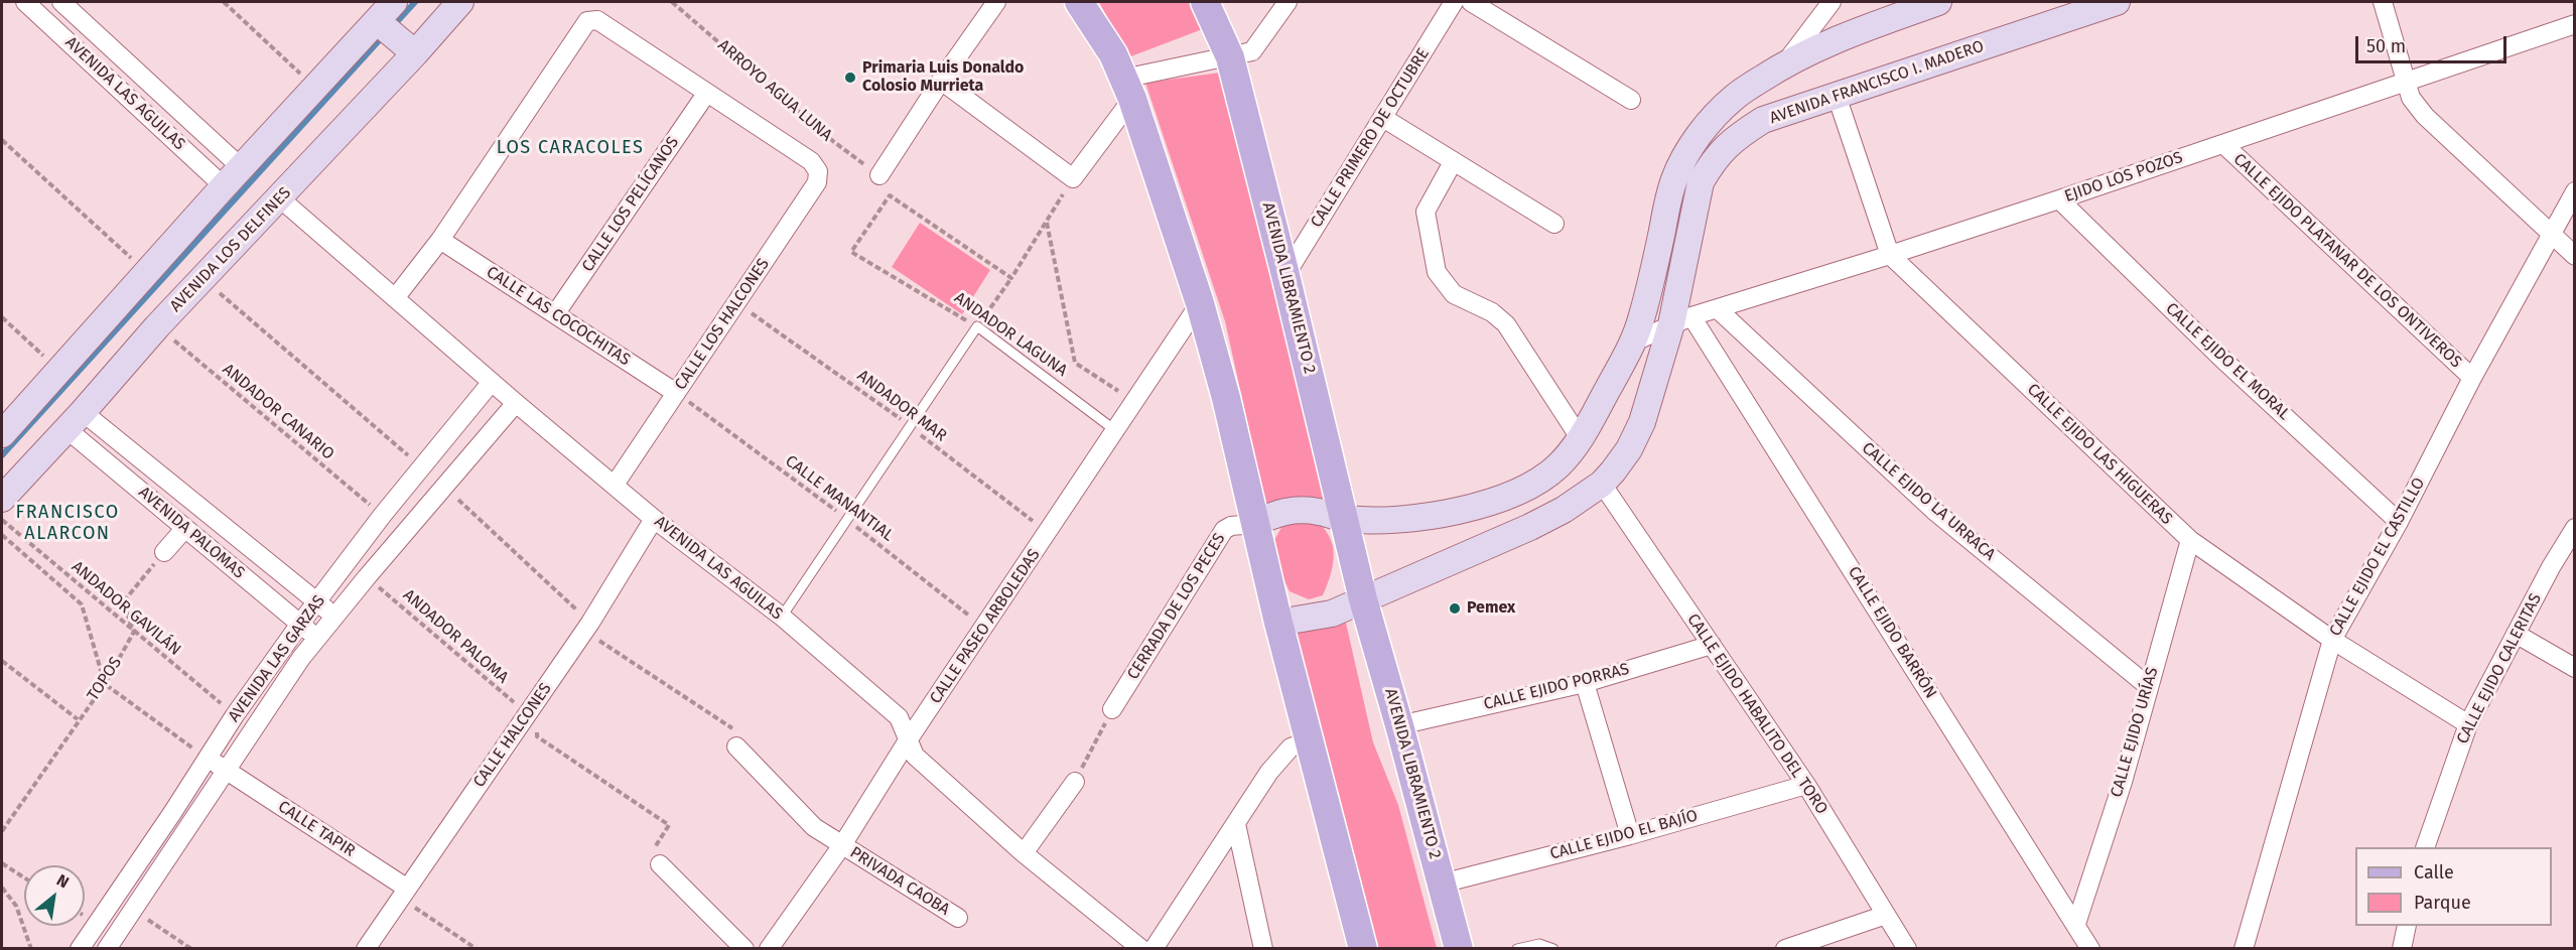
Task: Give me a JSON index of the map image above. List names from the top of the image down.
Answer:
{
  "streets": {
    "main road": ["AVENIDA LIBRAMIENTO 2"],
    "street": [
      "AVENIDA FRANCISCO I. MADERO",
      "ARROYO AGUA LUNA",
      "AVENIDA LAS AGUILAS",
      "CALLE PRIMERO DE OCTUBRE",
      "EJIDO LOS POZOS",
      "CALLE LOS PELÍCANOS",
      "AVENIDA LOS DELFINES",
      "CALLE EJIDO PLATANAR DE LOS ONTIVEROS",
      "CALLE LAS COCOCHITAS",
      "CALLE LOS HALCONES",
      "CALLE EJIDO EL MORAL",
      "CALLE EJIDO LAS HIGUERAS",
      "CALLE EJIDO LA URRACA",
      "AVENIDA PALOMAS",
      "CALLE EJIDO EL CASTILLO",
      "CERRADA DE LOS PECES",
      "CALLE PASEO ARBOLEDAS",
      "CALLE EJIDO BARRÓN",
      "AVENIDA LAS GARZAS",
      "CALLE EJIDO CALERITAS",
      "CALLE EJIDO PORRAS",
      "CALLE EJIDO HABALITO DEL TORO",
      "CALLE EJIDO URÍAS",
      "CALLE HALCONES",
      "CALLE TAPIR",
      "CALLE EJIDO EL BAJÍO",
      "PRIVADA CAOBA"
    ],
    "lane": ["ANDADOR LAGUNA"],
    "path": [
      "ANDADOR MAR",
      "ANDADOR CANARIO",
      "CALLE MANANTIAL",
      "ANDADOR GAVILÁN",
      "ANDADOR PALOMA",
      "TOPOS"
    ]
  },
  "crossings": [
    ["AVENIDA FRANCISCO I. MADERO", "EJIDO LOS POZOS"],
    ["AVENIDA FRANCISCO I. MADERO", "AVENIDA LIBRAMIENTO 2"],
    ["AVENIDA FRANCISCO I. MADERO", "CALLE EJIDO LAS HIGUERAS"],
    ["AVENIDA FRANCISCO I. MADERO", "CALLE EJIDO BARRÓN"],
    ["AVENIDA FRANCISCO I. MADERO", "CALLE EJIDO HABALITO DEL TORO"],
    ["ARROYO AGUA LUNA", "CALLE LOS PELÍCANOS"],
    ["ARROYO AGUA LUNA", "CALLE LAS COCOCHITAS"],
    ["ARROYO AGUA LUNA", "CALLE LOS HALCONES"],
    ["AVENIDA LAS AGUILAS", "AVENIDA LOS DELFINES"],
    ["AVENIDA LAS AGUILAS", "CALLE LOS HALCONES"],
    ["AVENIDA LAS AGUILAS", "CALLE PASEO ARBOLEDAS"],
    ["AVENIDA LAS AGUILAS", "AVENIDA LAS GARZAS"],
    ["AVENIDA LAS AGUILAS", "CALLE HALCONES"],
    ["CALLE PRIMERO DE OCTUBRE", "AVENIDA LIBRAMIENTO 2"],
    ["EJIDO LOS POZOS", "CALLE EJIDO PLATANAR DE LOS ONTIVEROS"],
    ["EJIDO LOS POZOS", "CALLE EJIDO EL MORAL"],
    ["EJIDO LOS POZOS", "CALLE EJIDO LAS HIGUERAS"],
    ["EJIDO LOS POZOS", "CALLE EJIDO LA URRACA"],
    ["EJIDO LOS POZOS", "CALLE EJIDO BARRÓN"],
    ["CALLE LOS PELÍCANOS", "CALLE LAS COCOCHITAS"],
    ["AVENIDA LOS DELFINES", "ANDADOR CANARIO"],
    ["AVENIDA LOS DELFINES", "AVENIDA PALOMAS"],
    ["CALLE EJIDO PLATANAR DE LOS ONTIVEROS", "CALLE EJIDO EL CASTILLO"],
    ["AVENIDA LIBRAMIENTO 2", "CALLE EJIDO PORRAS"],
    ["AVENIDA LIBRAMIENTO 2", "CALLE EJIDO EL BAJÍO"],
    ["CALLE LAS COCOCHITAS", "CALLE LOS HALCONES"],
    ["CALLE LAS COCOCHITAS", "CALLE MANANTIAL"],
    ["CALLE LOS HALCONES", "ANDADOR MAR"],
    ["CALLE LOS HALCONES", "CALLE MANANTIAL"],
    ["ANDADOR LAGUNA", "CALLE PASEO ARBOLEDAS"],
    ["CALLE EJIDO EL MORAL", "CALLE EJIDO EL CASTILLO"],
    ["ANDADOR MAR", "CALLE PASEO ARBOLEDAS"],
    ["ANDADOR CANARIO", "AVENIDA LAS GARZAS"],
    ["CALLE EJIDO LAS HIGUERAS", "CALLE EJIDO EL CASTILLO"],
    ["CALLE EJIDO LAS HIGUERAS", "CALLE EJIDO CALERITAS"],
    ["CALLE EJIDO LAS HIGUERAS", "CALLE EJIDO URÍAS"],
    ["CALLE MANANTIAL", "CALLE PASEO ARBOLEDAS"],
    ["CALLE EJIDO LA URRACA", "CALLE EJIDO URÍAS"],
    ["AVENIDA PALOMAS", "AVENIDA LAS GARZAS"],
    ["ANDADOR GAVILÁN", "AVENIDA LAS GARZAS"],
    ["ANDADOR GAVILÁN", "TOPOS"],
    ["CALLE PASEO ARBOLEDAS", "PRIVADA CAOBA"],
    ["CALLE EJIDO BARRÓN", "CALLE EJIDO URÍAS"],
    ["ANDADOR PALOMA", "AVENIDA LAS GARZAS"],
    ["ANDADOR PALOMA", "CALLE HALCONES"],
    ["AVENIDA LAS GARZAS", "CALLE TAPIR"],
    ["CALLE EJIDO PORRAS", "CALLE EJIDO HABALITO DEL TORO"],
    ["CALLE EJIDO HABALITO DEL TORO", "CALLE EJIDO EL BAJÍO"],
    ["CALLE HALCONES", "CALLE TAPIR"]
  ],
  "districts": ["LOS CARACOLES", "FRANCISCO ALARCON"],
  "places": ["Primaria Luis Donaldo Colosio Murrieta", "Pemex"],
  "legend": ["Calle", "Parque"],
  "scale_bar": "50 m",
  "north": "top right"
}
